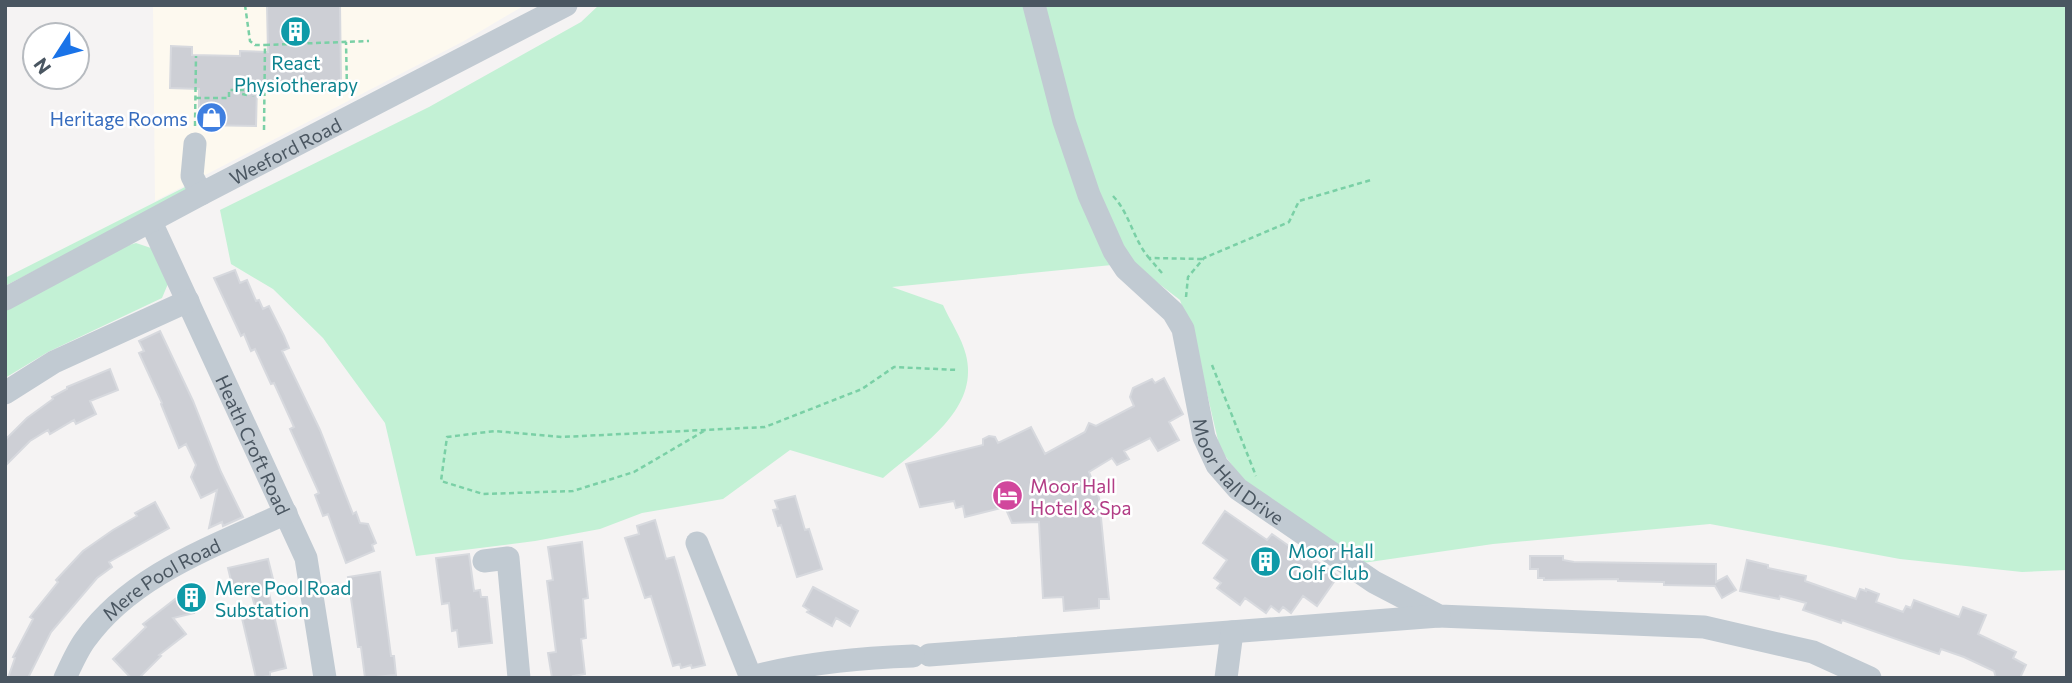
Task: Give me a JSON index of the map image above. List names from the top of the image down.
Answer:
{
  "streets": {
    "street": [
      "Weeford Road",
      "Heath Croft Road",
      "Moor Hall Drive",
      "Mere Pool Road"
    ]
  },
  "crossings": [
    ["Weeford Road", "Heath Croft Road"],
    ["Heath Croft Road", "Mere Pool Road"]
  ],
  "places": {
    "building": ["React Physiotherapy", "Moor Hall Golf Club", "Mere Pool Road Substation"],
    "shop": ["Heritage Rooms"],
    "hotel": ["Moor Hall Hotel & Spa"]
  },
  "north": "bottom left"
}
